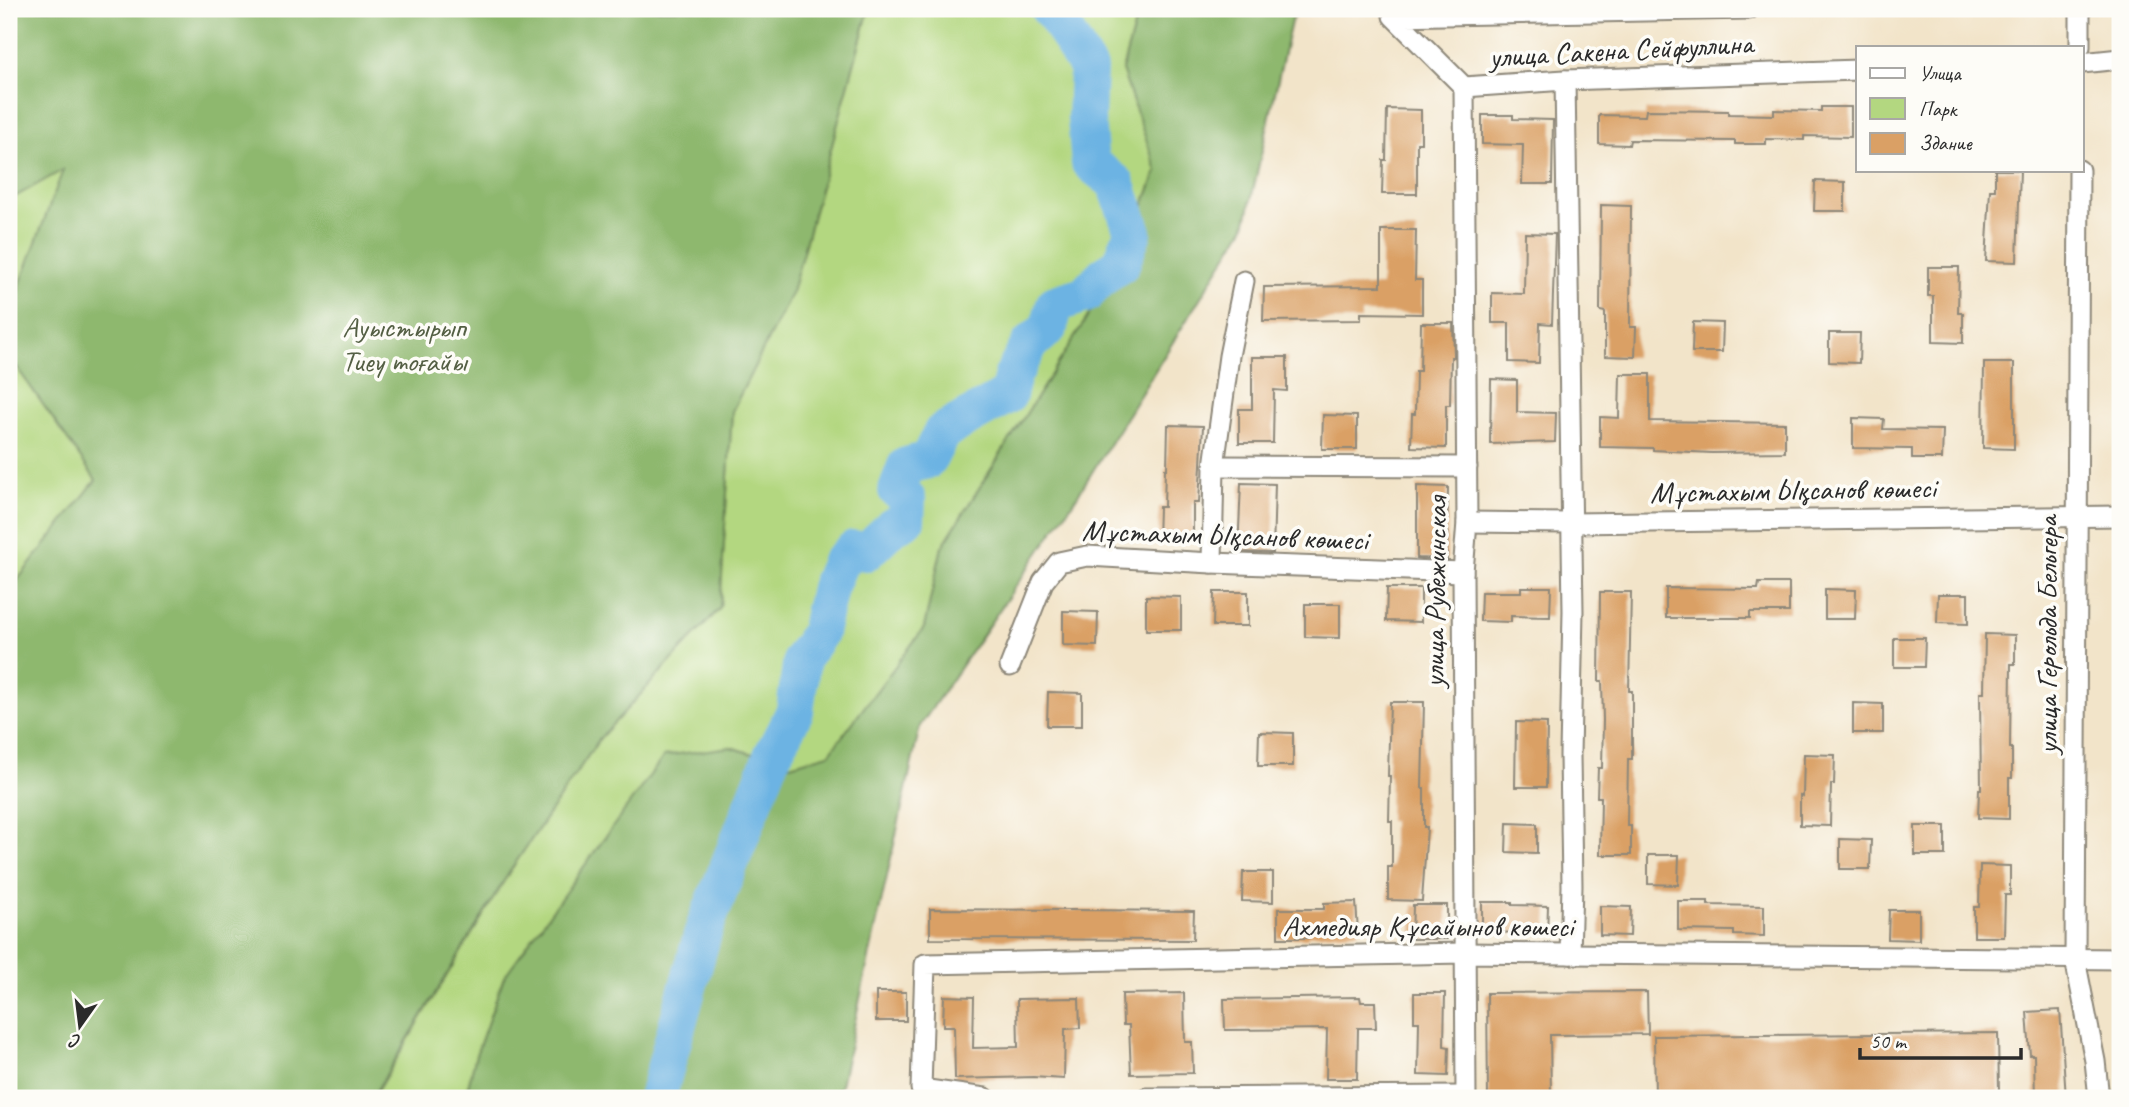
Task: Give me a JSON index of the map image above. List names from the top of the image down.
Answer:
{
  "streets": {
    "street": [
      "улица Сакена Сейфуллина",
      "Мұстахым Ықсанов көшесі",
      "улица Рубежинская",
      "улица Герольда Бельгера",
      "Ахмедияр Құсайынов көшесі"
    ]
  },
  "crossings": [
    ["улица Сакена Сейфуллина", "улица Рубежинская"],
    ["Мұстахым Ықсанов көшесі", "улица Рубежинская"],
    ["Мұстахым Ықсанов көшесі", "улица Герольда Бельгера"],
    ["улица Рубежинская", "Ахмедияр Құсайынов көшесі"],
    ["улица Герольда Бельгера", "Ахмедияр Құсайынов көшесі"]
  ],
  "parks": ["Ауыстырып Тиеу тоғайы"],
  "legend": ["Улица", "Парк", "Здание"],
  "scale_bar": "50 m",
  "north": "bottom"
}
